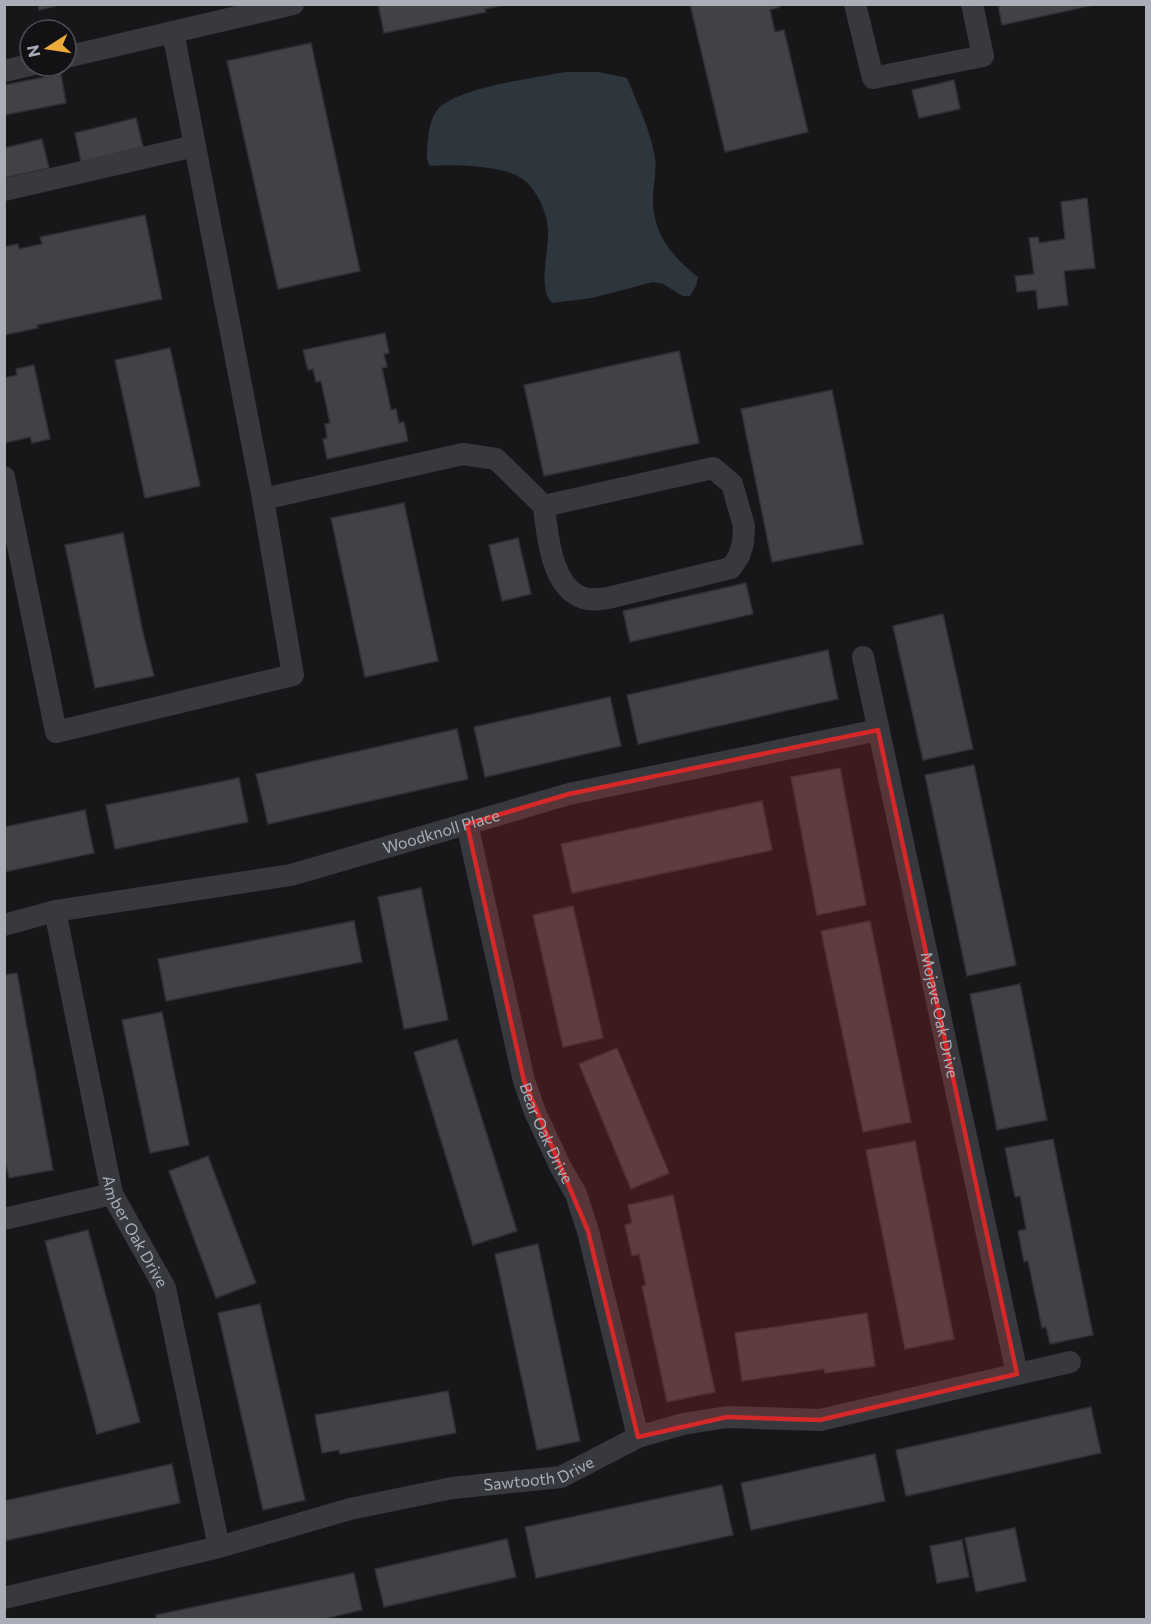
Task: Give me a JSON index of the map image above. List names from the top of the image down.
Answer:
{
  "streets": {
    "street": [
      "Woodknoll Place",
      "Mojave Oak Drive",
      "Bear Oak Drive",
      "Amber Oak Drive",
      "Sawtooth Drive"
    ]
  },
  "crossings": [
    ["Woodknoll Place", "Mojave Oak Drive"],
    ["Woodknoll Place", "Bear Oak Drive"],
    ["Woodknoll Place", "Amber Oak Drive"],
    ["Mojave Oak Drive", "Sawtooth Drive"],
    ["Bear Oak Drive", "Sawtooth Drive"],
    ["Amber Oak Drive", "Sawtooth Drive"]
  ],
  "north": "left"
}
